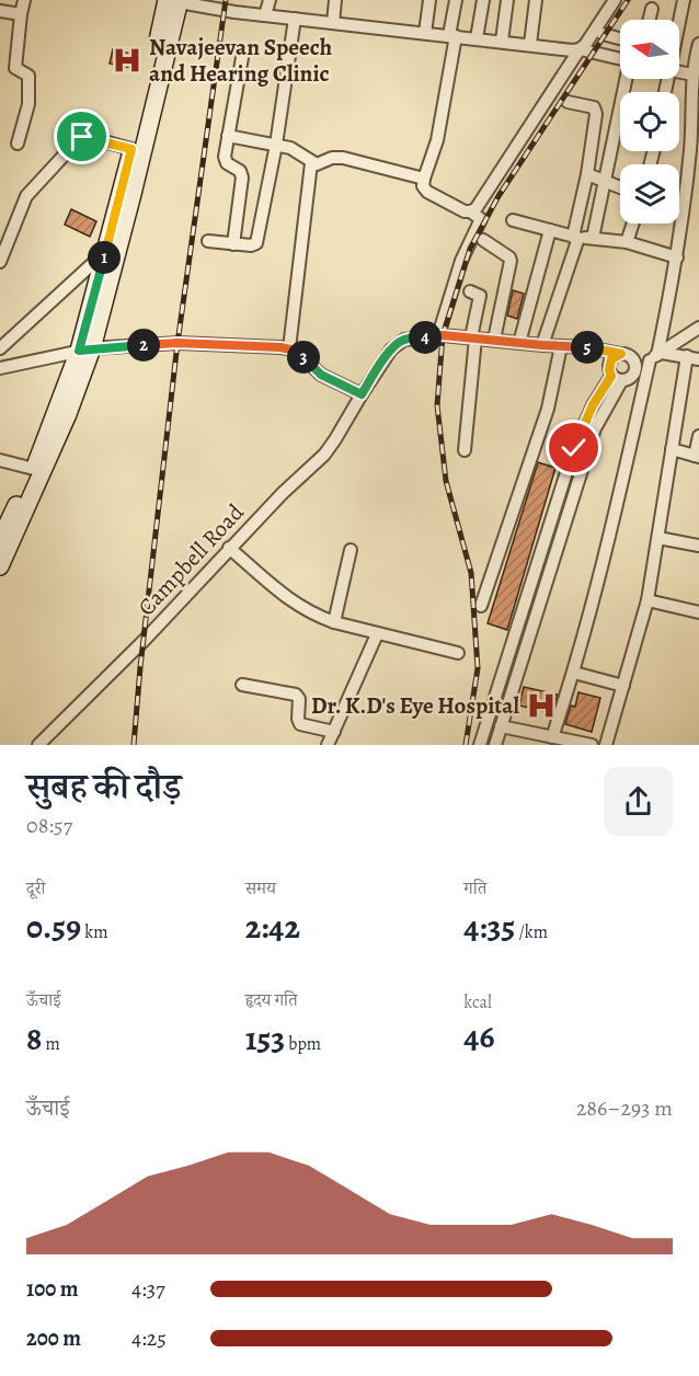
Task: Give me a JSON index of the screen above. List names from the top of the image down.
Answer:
{
  "streets": {
    "street": ["Campbell Road"]
  },
  "places": {
    "hospital": ["Navajeevan Speech and Hearing Clinic", "Dr. K.D's Eye Hospital"]
  },
  "north": "left",
  "page": {
    "pins": [
      "1",
      "4",
      "2",
      "5",
      "3"
    ],
    "heading": ["सुबह की दौड़", "08:57"],
    "stats": [
      ["दूरी", "0.59 km"],
      ["समय", "2:42"],
      ["गति", "4:35 /km"],
      ["ऊँचाई", "8 m"],
      ["हृदय गति", "153 bpm"],
      ["kcal", "46"]
    ],
    "chart": ["ऊँचाई", "286–293 m"],
    "list": [
      {
        "name": "100 m",
        "note": "4:37"
      },
      {
        "name": "200 m",
        "note": "4:25"
      }
    ]
  }
}
